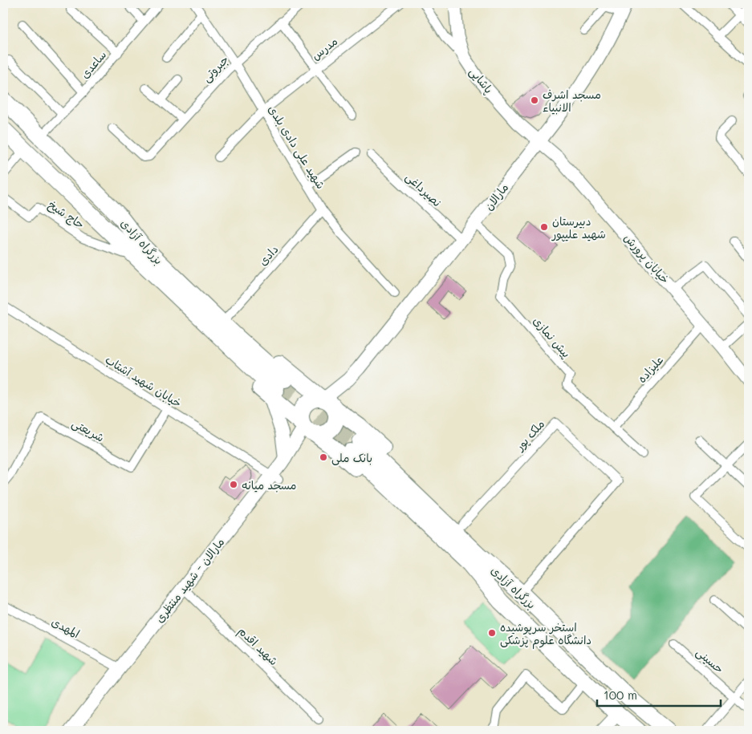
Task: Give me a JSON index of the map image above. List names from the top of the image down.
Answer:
{
  "streets": {
    "highway": ["بزرگراه آزادی"],
    "main road": [
      "پاشایی",
      "مارالان",
      "خیابان پرورش",
      "مارالان - شهید منتظری"
    ],
    "street": [
      "مدرس",
      "ساعدی",
      "جبروتی",
      "شهید علی دادی بلدی",
      "نصیرداغی",
      "حاج شیخ",
      "دادی",
      "پیش نمازی",
      "علیزاده",
      "خیابان شهید آشتاب",
      "شریعتی",
      "ملک پور",
      "المهدی",
      "شهید اقدم",
      "حسینی"
    ]
  },
  "crossings": [
    ["مدرس", "شهید علی دادی بلدی"],
    ["ساعدی", "بزرگراه آزادی"],
    ["جبروتی", "شهید علی دادی بلدی"],
    ["پاشایی", "مارالان"],
    ["پاشایی", "خیابان پرورش"],
    ["شهید علی دادی بلدی", "دادی"],
    ["نصیرداغی", "مارالان"],
    ["مارالان", "بزرگراه آزادی"],
    ["مارالان", "خیابان پرورش"],
    ["مارالان", "پیش نمازی"],
    ["مارالان", "مارالان - شهید منتظری"],
    ["بزرگراه آزادی", "ملک پور"],
    ["بزرگراه آزادی", "مارالان - شهید منتظری"],
    ["خیابان پرورش", "علیزاده"],
    ["پیش نمازی", "علیزاده"],
    ["خیابان شهید آشتاب", "شریعتی"],
    ["خیابان شهید آشتاب", "مارالان - شهید منتظری"],
    ["مارالان - شهید منتظری", "المهدی"],
    ["مارالان - شهید منتظری", "شهید اقدم"]
  ],
  "places": [
    "مسجد اشرف الانبیاء",
    "دبیرستان شهید علیپور",
    "بانک ملی",
    "مسجد میانه",
    "استخر سرپوشیده دانشگاه علوم پزشکی"
  ],
  "scale_bar": "100 m"
}
